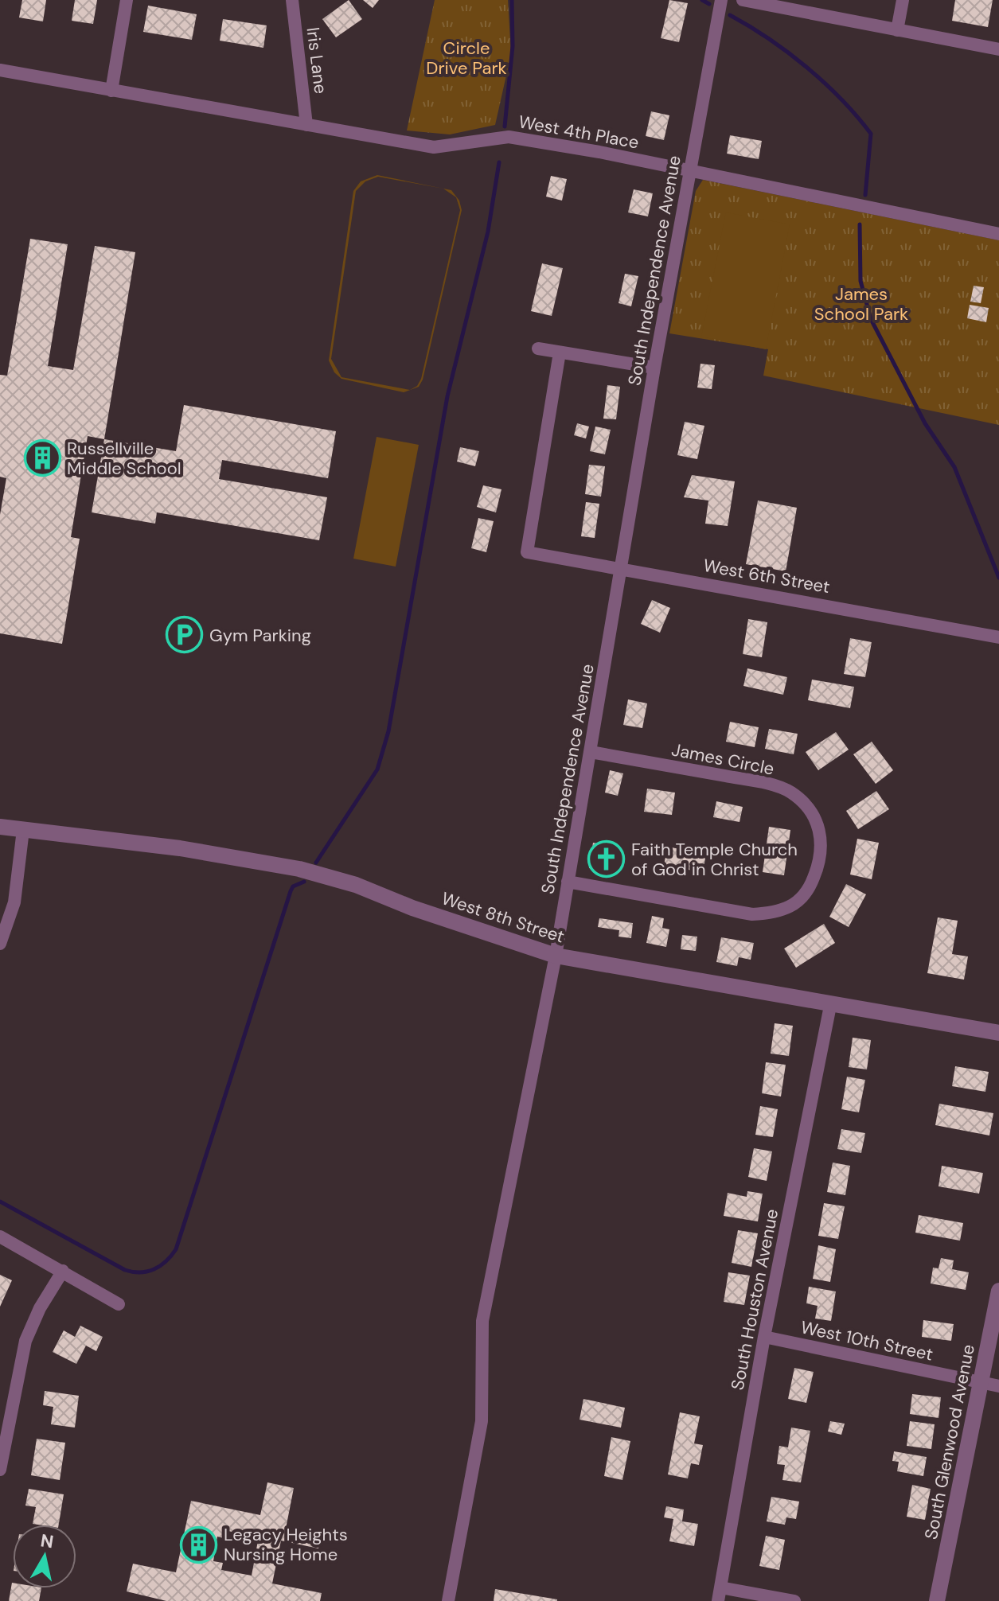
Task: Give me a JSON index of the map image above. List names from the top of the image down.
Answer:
{
  "streets": {
    "street": [
      "Iris Lane",
      "West 4th Place",
      "South Independence Avenue",
      "West 6th Street",
      "James Circle",
      "West 8th Street",
      "South Houston Avenue",
      "West 10th Street",
      "South Glenwood Avenue"
    ]
  },
  "crossings": [
    ["Iris Lane", "West 4th Place"],
    ["West 4th Place", "South Independence Avenue"],
    ["South Independence Avenue", "West 6th Street"],
    ["South Independence Avenue", "James Circle"],
    ["South Independence Avenue", "West 8th Street"],
    ["West 8th Street", "South Houston Avenue"],
    ["South Houston Avenue", "West 10th Street"],
    ["West 10th Street", "South Glenwood Avenue"]
  ],
  "parks": ["Circle Drive Park", "James School Park"],
  "places": {
    "building": ["Russellville Middle School", "Legacy Heights Nursing Home"],
    "parking": ["Gym Parking"],
    "church": ["Faith Temple Church of God in Christ"]
  },
  "north": "top"
}
